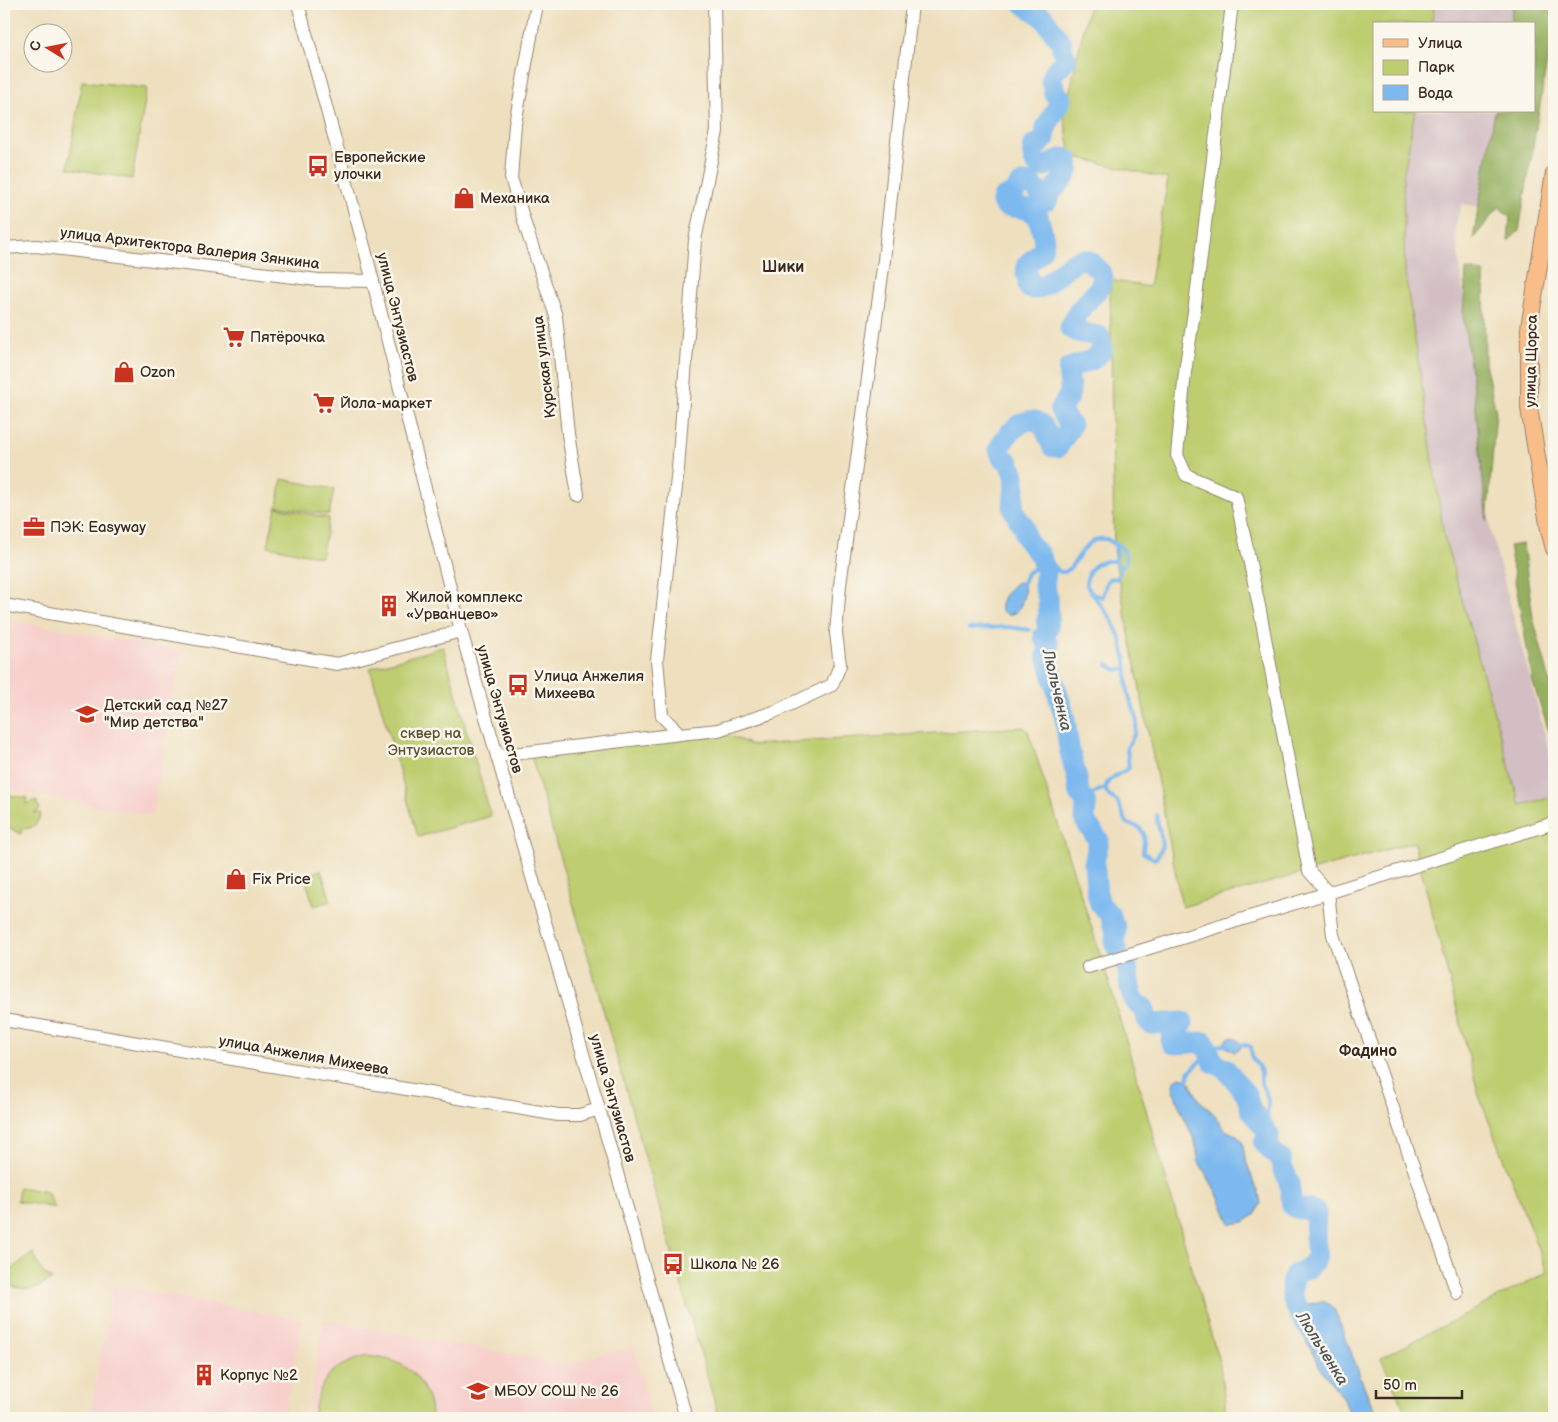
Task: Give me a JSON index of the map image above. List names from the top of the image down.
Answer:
{
  "streets": {
    "main road": ["улица Щорса"],
    "street": [
      "улица Архитектора Валерия Зянкина",
      "улица Энтузиастов",
      "Курская улица",
      "улица Анжелия Михеева"
    ]
  },
  "crossings": [
    ["улица Архитектора Валерия Зянкина", "улица Энтузиастов"],
    ["улица Энтузиастов", "улица Анжелия Михеева"]
  ],
  "districts": ["Шики", "Фадино"],
  "water": ["Люльченка"],
  "parks": ["сквер на Энтузиастов"],
  "places": {
    "bus stop": ["Европейские улочки", "Улица Анжелия Михеева", "Школа № 26"],
    "shop": ["Механика", "Ozon", "Fix Price"],
    "supermarket": ["Пятёрочка", "Йола-маркет"],
    "office": ["ПЭК: Easyway"],
    "building": ["Жилой комплекс «Урванцево»", "Корпус №2"],
    "school or university": ["Детский сад №27 \"Мир детства\"", "МБОУ СОШ № 26"]
  },
  "legend": ["Улица", "Парк", "Вода"],
  "scale_bar": "50 m",
  "north": "left"
}
